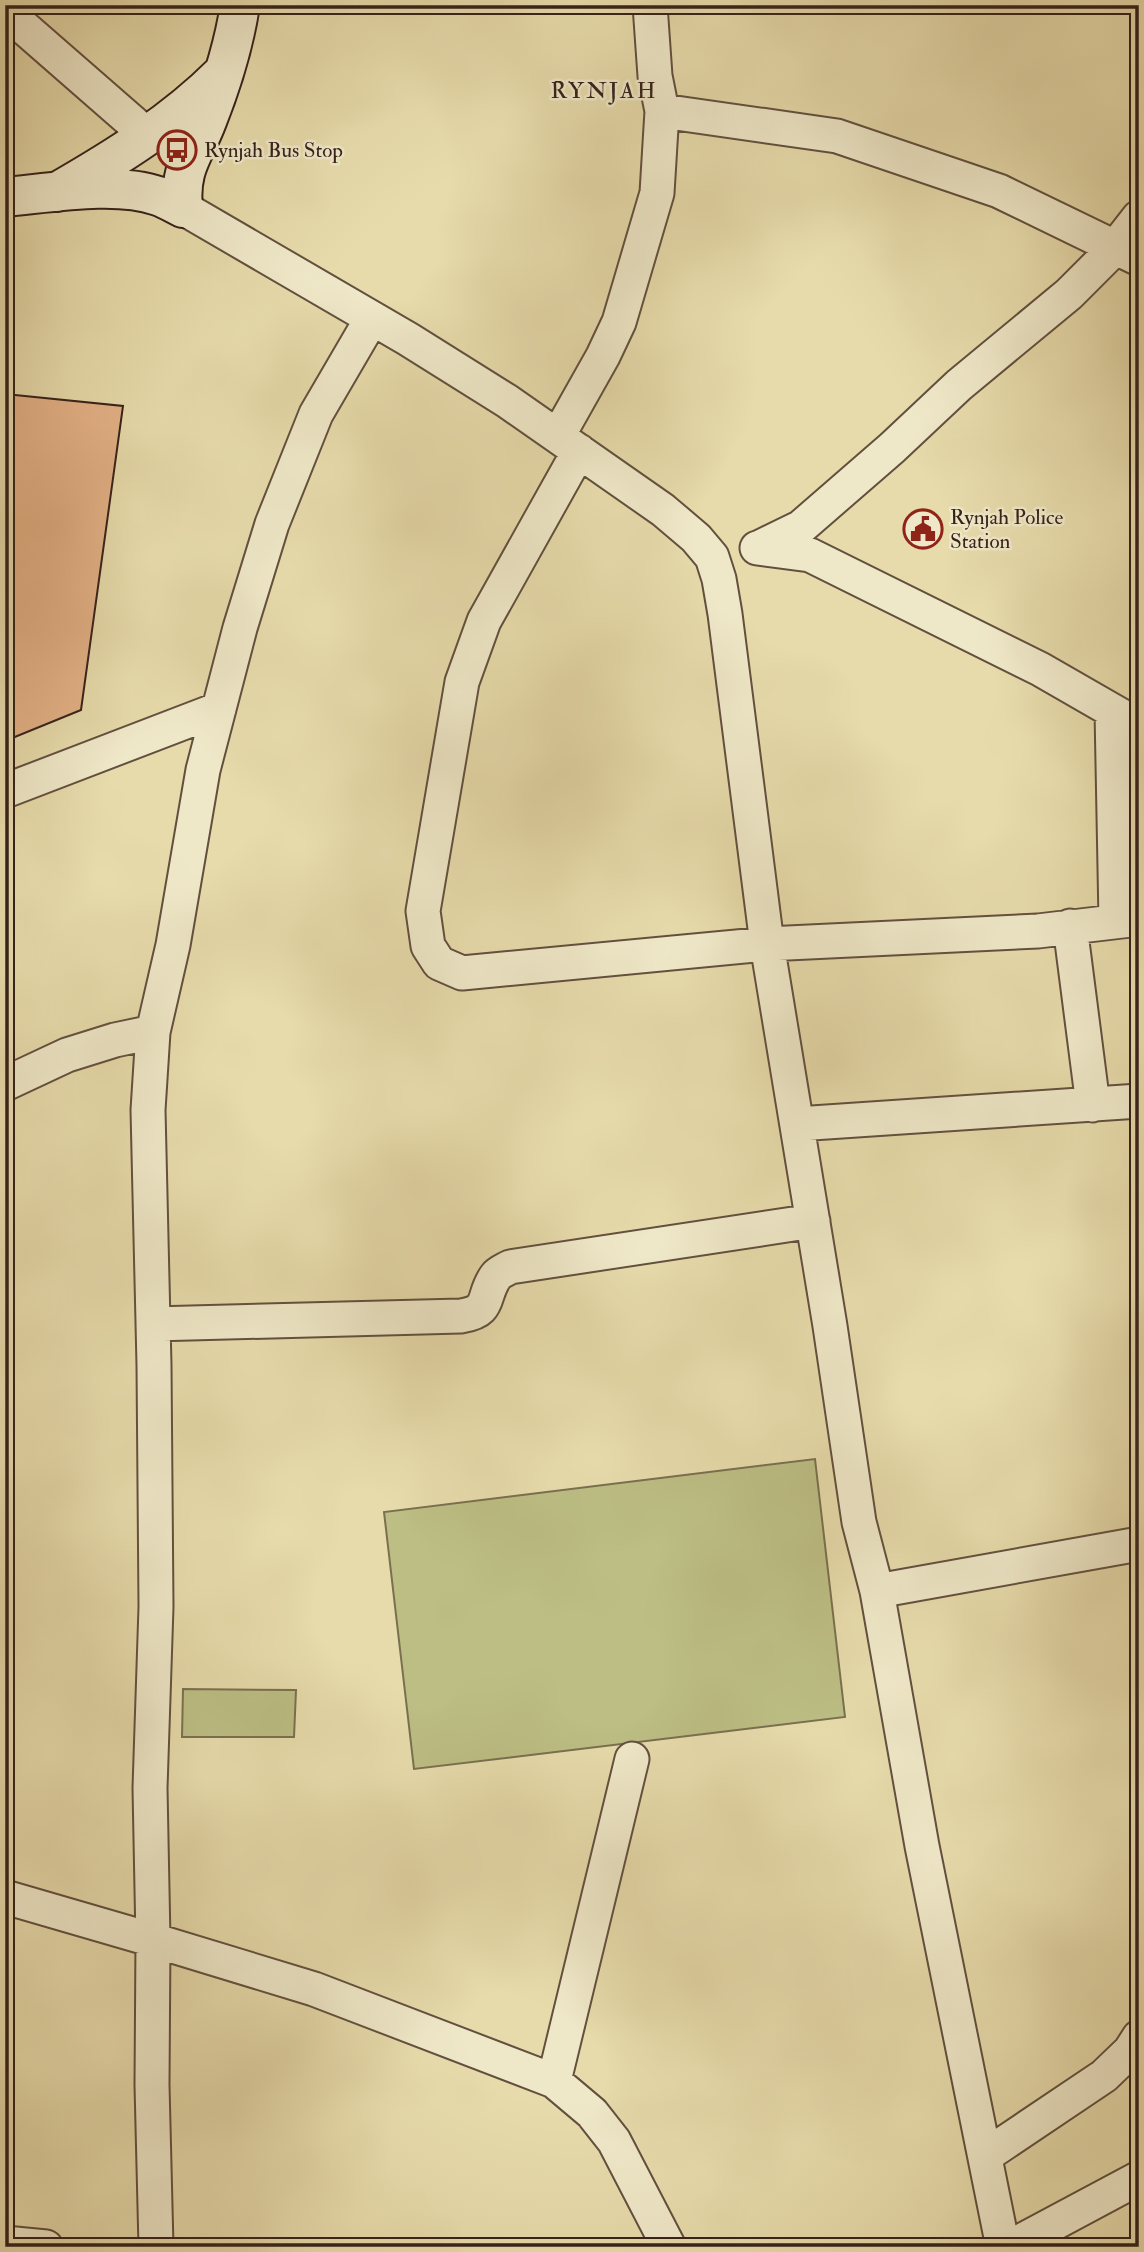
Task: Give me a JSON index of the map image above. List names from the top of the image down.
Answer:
{
  "districts": ["RYNJAH"],
  "places": {
    "bus stop": ["Rynjah Bus Stop"],
    "public building": ["Rynjah Police Station"]
  }
}
